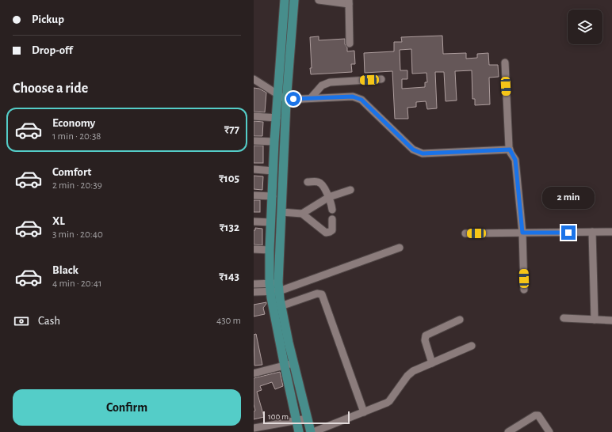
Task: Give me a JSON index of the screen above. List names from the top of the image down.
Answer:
{
  "scale_bar": "100 m",
  "page": {
    "banner": ["Pickup", "Drop-off"],
    "heading": "Choose a ride",
    "list": [
      {
        "name": "Economy",
        "note": "1 min · 20:38",
        "value": "₹77"
      },
      {
        "name": "Comfort",
        "note": "2 min · 20:39",
        "value": "₹105"
      },
      {
        "name": "XL",
        "note": "3 min · 20:40",
        "value": "₹132"
      },
      {
        "name": "Black",
        "note": "4 min · 20:41",
        "value": "₹143"
      }
    ],
    "bubble": "2 min",
    "pay": ["Cash", "430 m"],
    "buttons": "Confirm",
    "scale": "100 m"
  }
}
